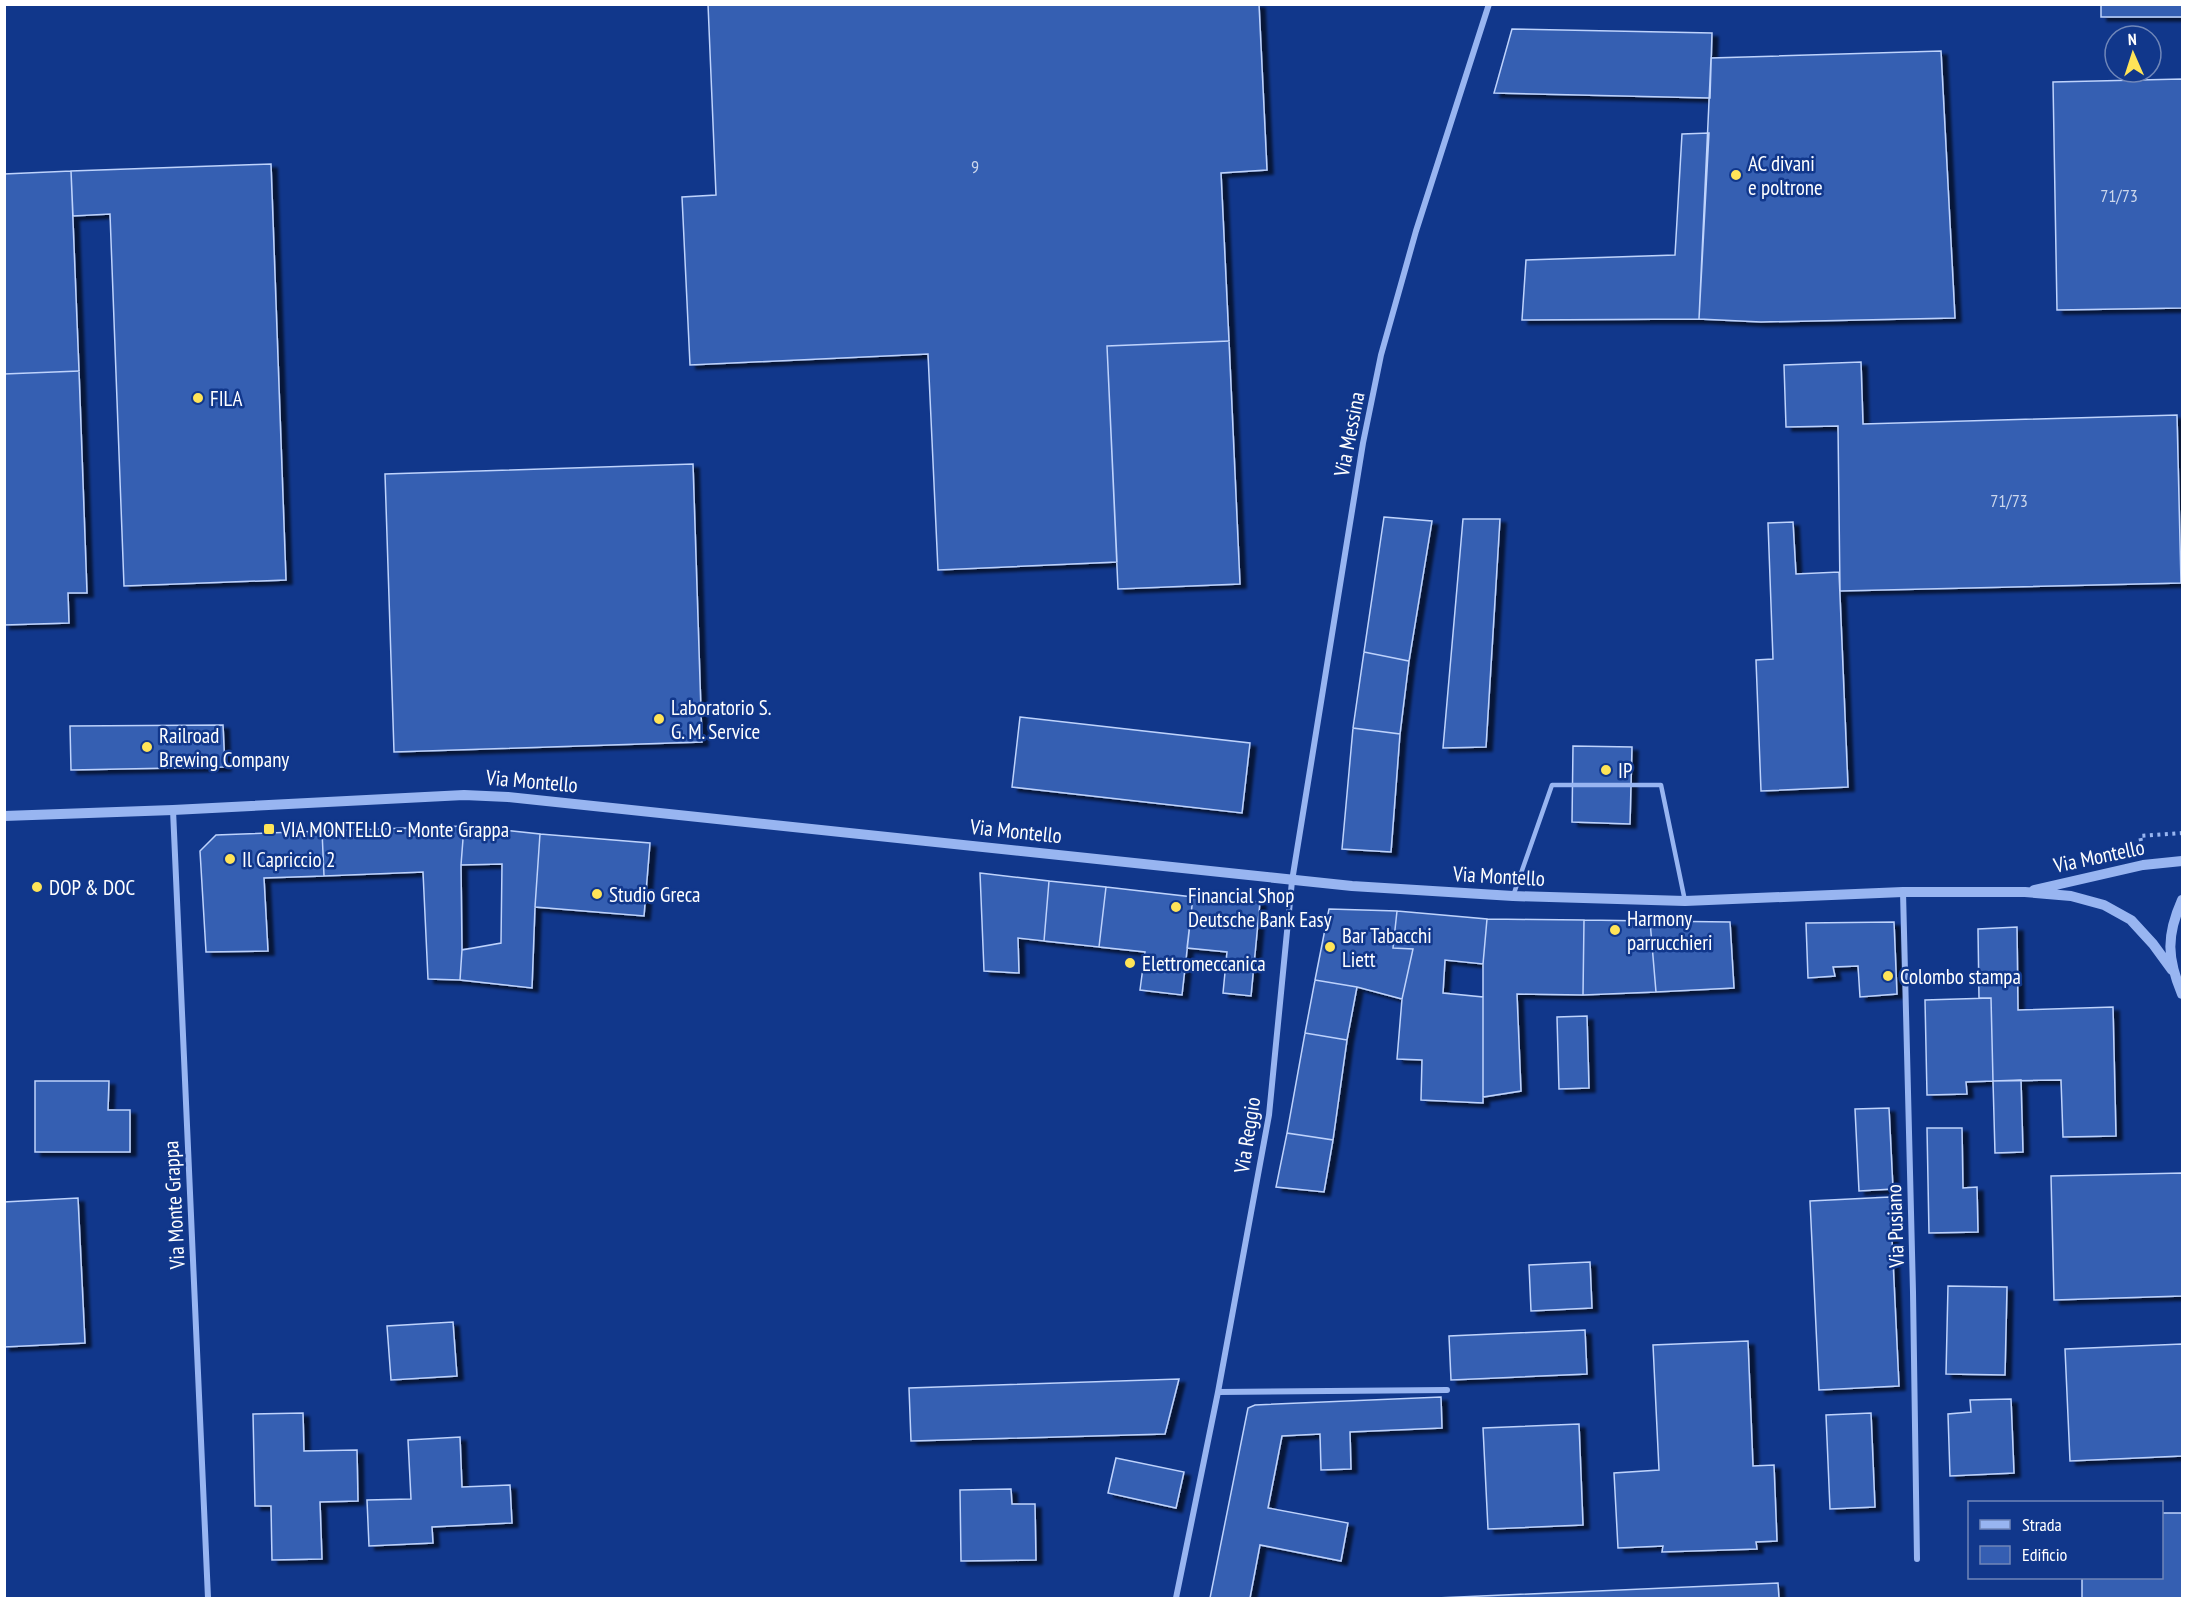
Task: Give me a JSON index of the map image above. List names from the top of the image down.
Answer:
{
  "streets": {
    "street": [
      "Via Messina",
      "Via Montello",
      "Via Reggio",
      "Via Monte Grappa",
      "Via Pusiano"
    ]
  },
  "crossings": [
    ["Via Messina", "Via Montello"],
    ["Via Messina", "Via Reggio"],
    ["Via Montello", "Via Reggio"],
    ["Via Montello", "Via Monte Grappa"],
    ["Via Montello", "Via Pusiano"]
  ],
  "places": {
    "other": [
      "AC divani e poltrone",
      "FILA",
      "Laboratorio S. G. M. Service",
      "Railroad Brewing Company",
      "IP",
      "Il Capriccio 2",
      "DOP & DOC",
      "Studio Greca",
      "Financial Shop Deutsche Bank Easy",
      "Harmony parrucchieri",
      "Bar Tabacchi Liett",
      "Elettromeccanica",
      "Colombo stampa"
    ],
    "transit": ["VIA MONTELLO ‐ Monte Grappa"]
  },
  "house_numbers": ["9", "71/73", "71/73"],
  "legend": ["Strada", "Edificio"],
  "north": "top"
}
